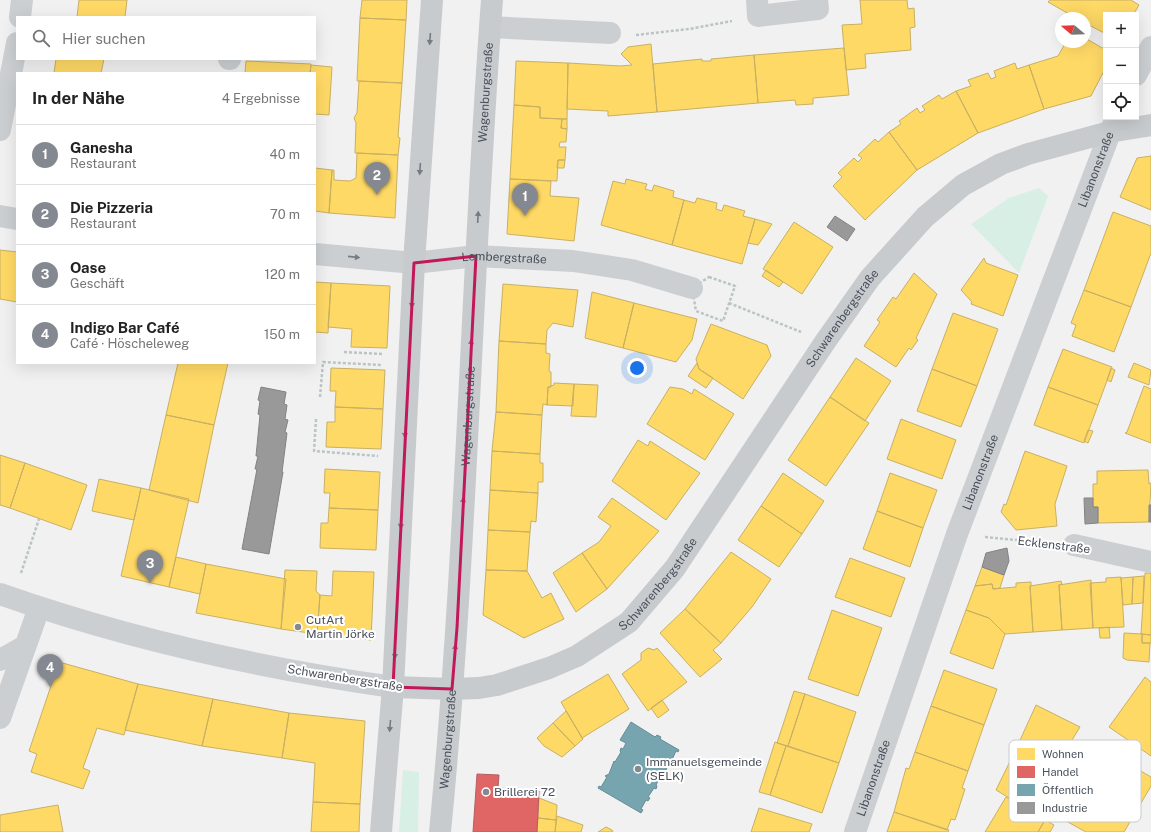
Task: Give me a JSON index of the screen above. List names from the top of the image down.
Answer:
{
  "streets": {
    "main road": ["Wagenburgstraße", "Schwarenbergstraße"],
    "street": ["Libanonstraße", "Lembergstraße", "Ecklenstraße"]
  },
  "crossings": [
    ["Wagenburgstraße", "Lembergstraße"],
    ["Wagenburgstraße", "Schwarenbergstraße"],
    ["Libanonstraße", "Schwarenbergstraße"],
    ["Libanonstraße", "Ecklenstraße"]
  ],
  "places": ["CutArt Martin Jörke", "Immanuelsgemeinde (SELK)", "Brillerei 72"],
  "legend": [
    "Wohnen",
    "Handel",
    "Öffentlich",
    "Industrie"
  ],
  "north": "left",
  "page": {
    "map_buttons": ["+", "−"],
    "search": "Hier suchen",
    "heading": ["In der Nähe", "4 Ergebnisse"],
    "list": [
      {
        "mark": "1",
        "name": "Ganesha",
        "note": "Restaurant",
        "value": "40 m"
      },
      {
        "mark": "2",
        "name": "Die Pizzeria",
        "note": "Restaurant",
        "value": "70 m"
      },
      {
        "mark": "3",
        "name": "Oase",
        "note": "Geschäft",
        "value": "120 m"
      },
      {
        "mark": "4",
        "name": "Indigo Bar Café",
        "note": "Café · Höscheleweg",
        "value": "150 m"
      }
    ],
    "pins": [
      "2",
      "1",
      "3",
      "4"
    ]
  }
}
